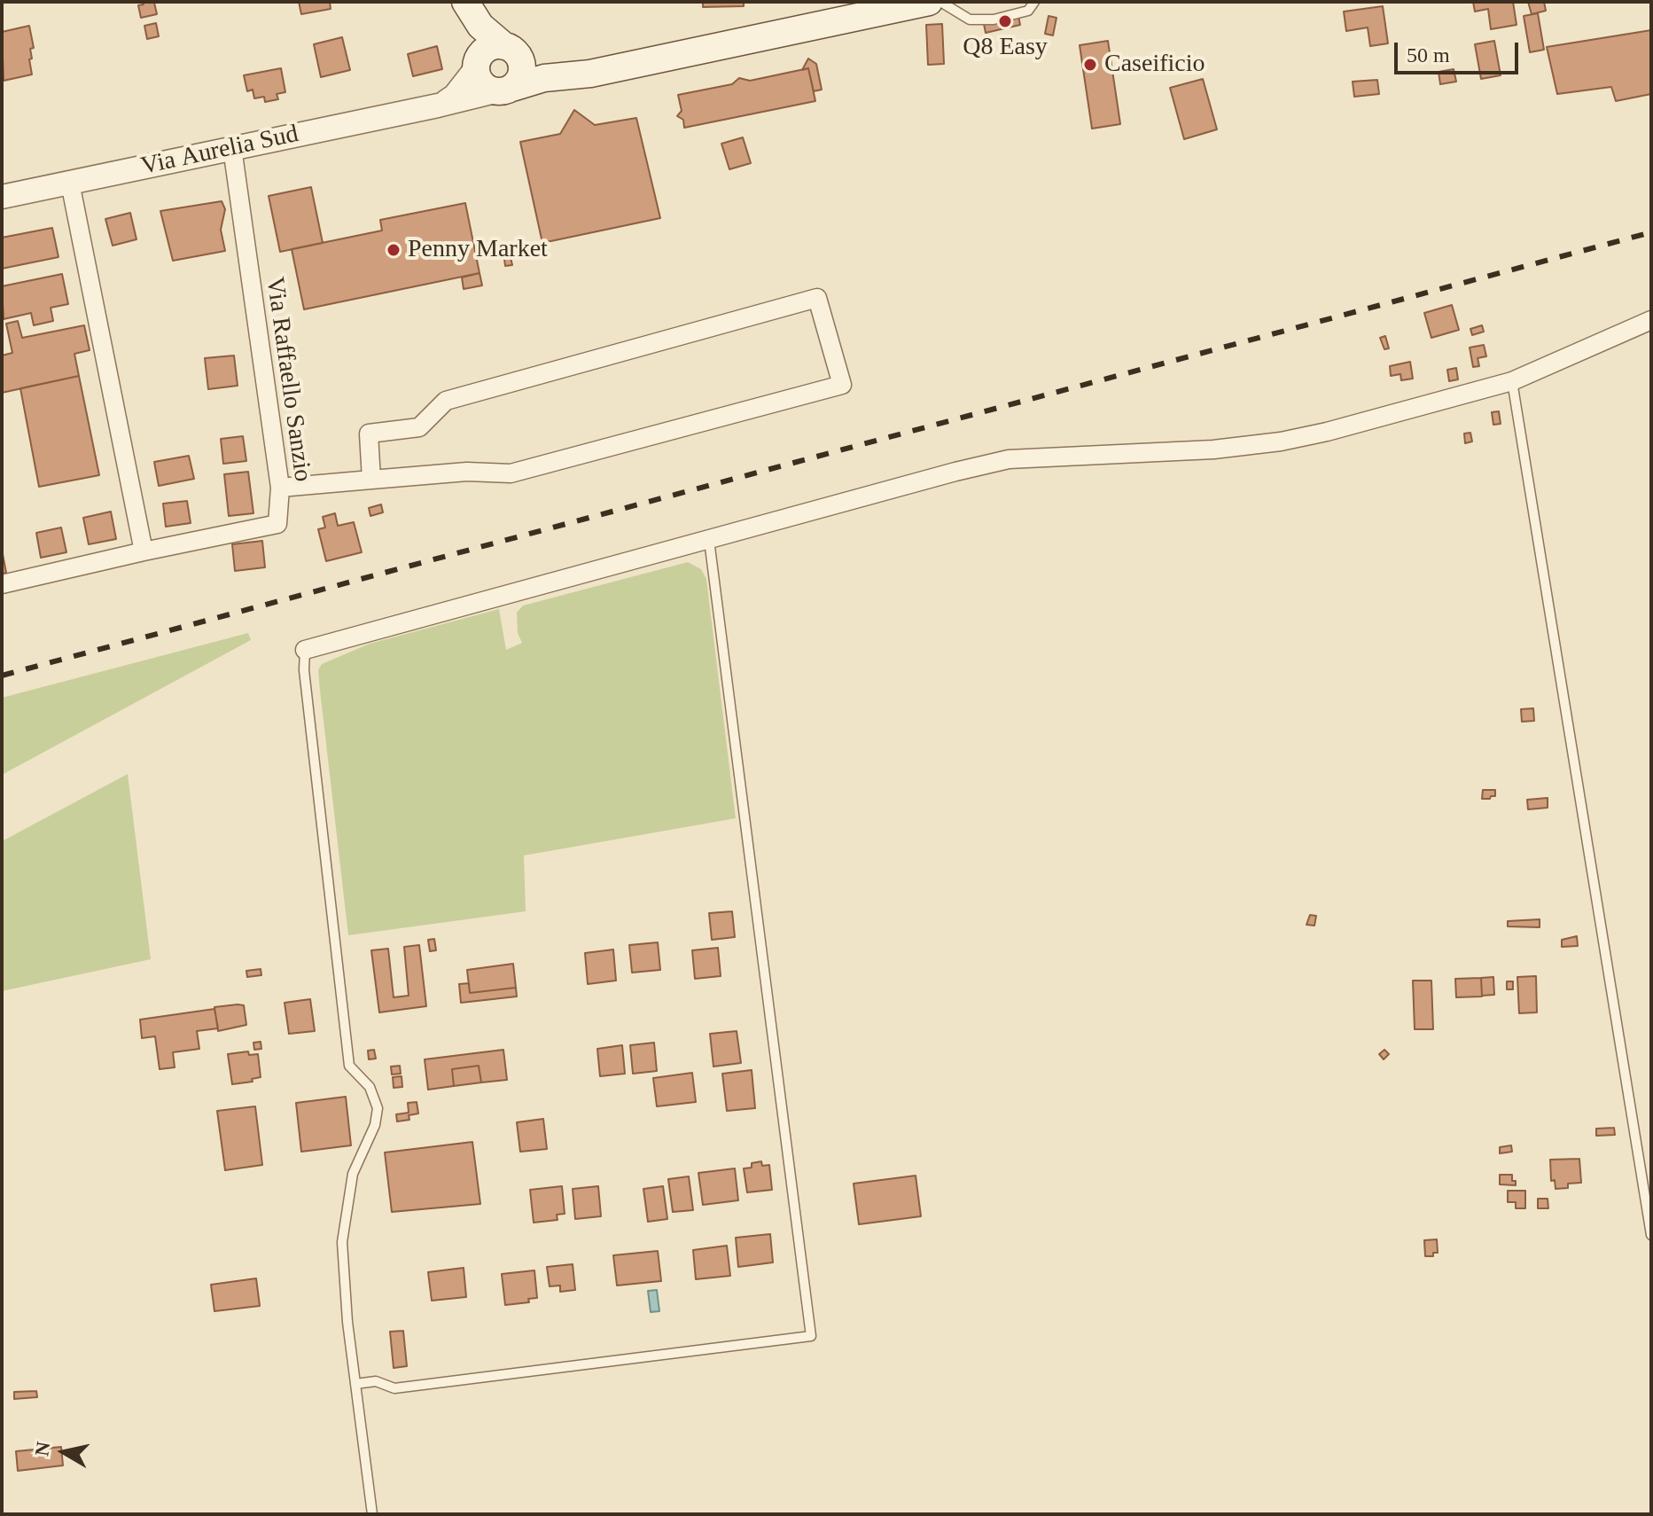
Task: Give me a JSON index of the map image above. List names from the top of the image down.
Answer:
{
  "streets": {
    "main road": ["Via Aurelia Sud"],
    "street": ["Via Raffaello Sanzio"]
  },
  "crossings": [
    ["Via Aurelia Sud", "Via Raffaello Sanzio"]
  ],
  "places": ["Q8 Easy", "Caseificio", "Penny Market"],
  "scale_bar": "50 m",
  "north": "left"
}
